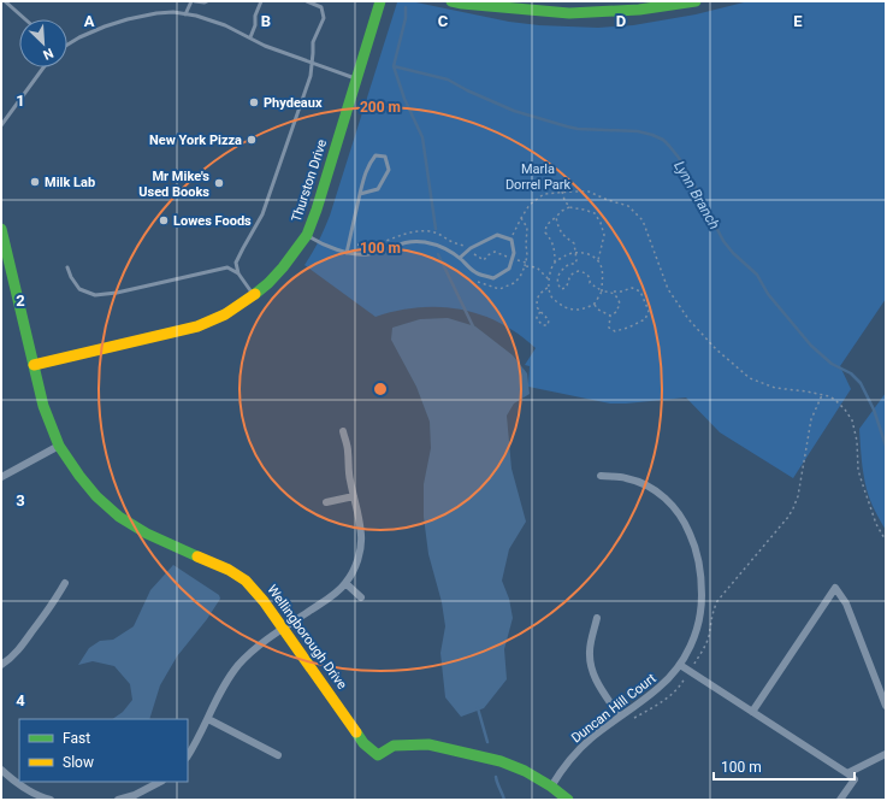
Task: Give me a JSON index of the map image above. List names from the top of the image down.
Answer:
{
  "streets": {
    "street": ["Thurston Drive", "Wellingborough Drive", "Duncan Hill Court"]
  },
  "crossings": [
    ["Thurston Drive", "Wellingborough Drive"],
    ["Wellingborough Drive", "Duncan Hill Court"]
  ],
  "water": ["Lynn Branch"],
  "parks": ["Marla Dorrel Park"],
  "places": [
    "Phydeaux",
    "New York Pizza",
    "Milk Lab",
    "Mr Mike's Used Books",
    "Lowes Foods"
  ],
  "legend": ["Fast", "Slow"],
  "scale_bar": "100 m",
  "north": "bottom right",
  "grid": {
    "columns": [
      "A",
      "B",
      "C",
      "D",
      "E"
    ],
    "rows": [
      "1",
      "2",
      "3",
      "4"
    ]
  },
  "rings": ["200 m", "100 m"]
}
